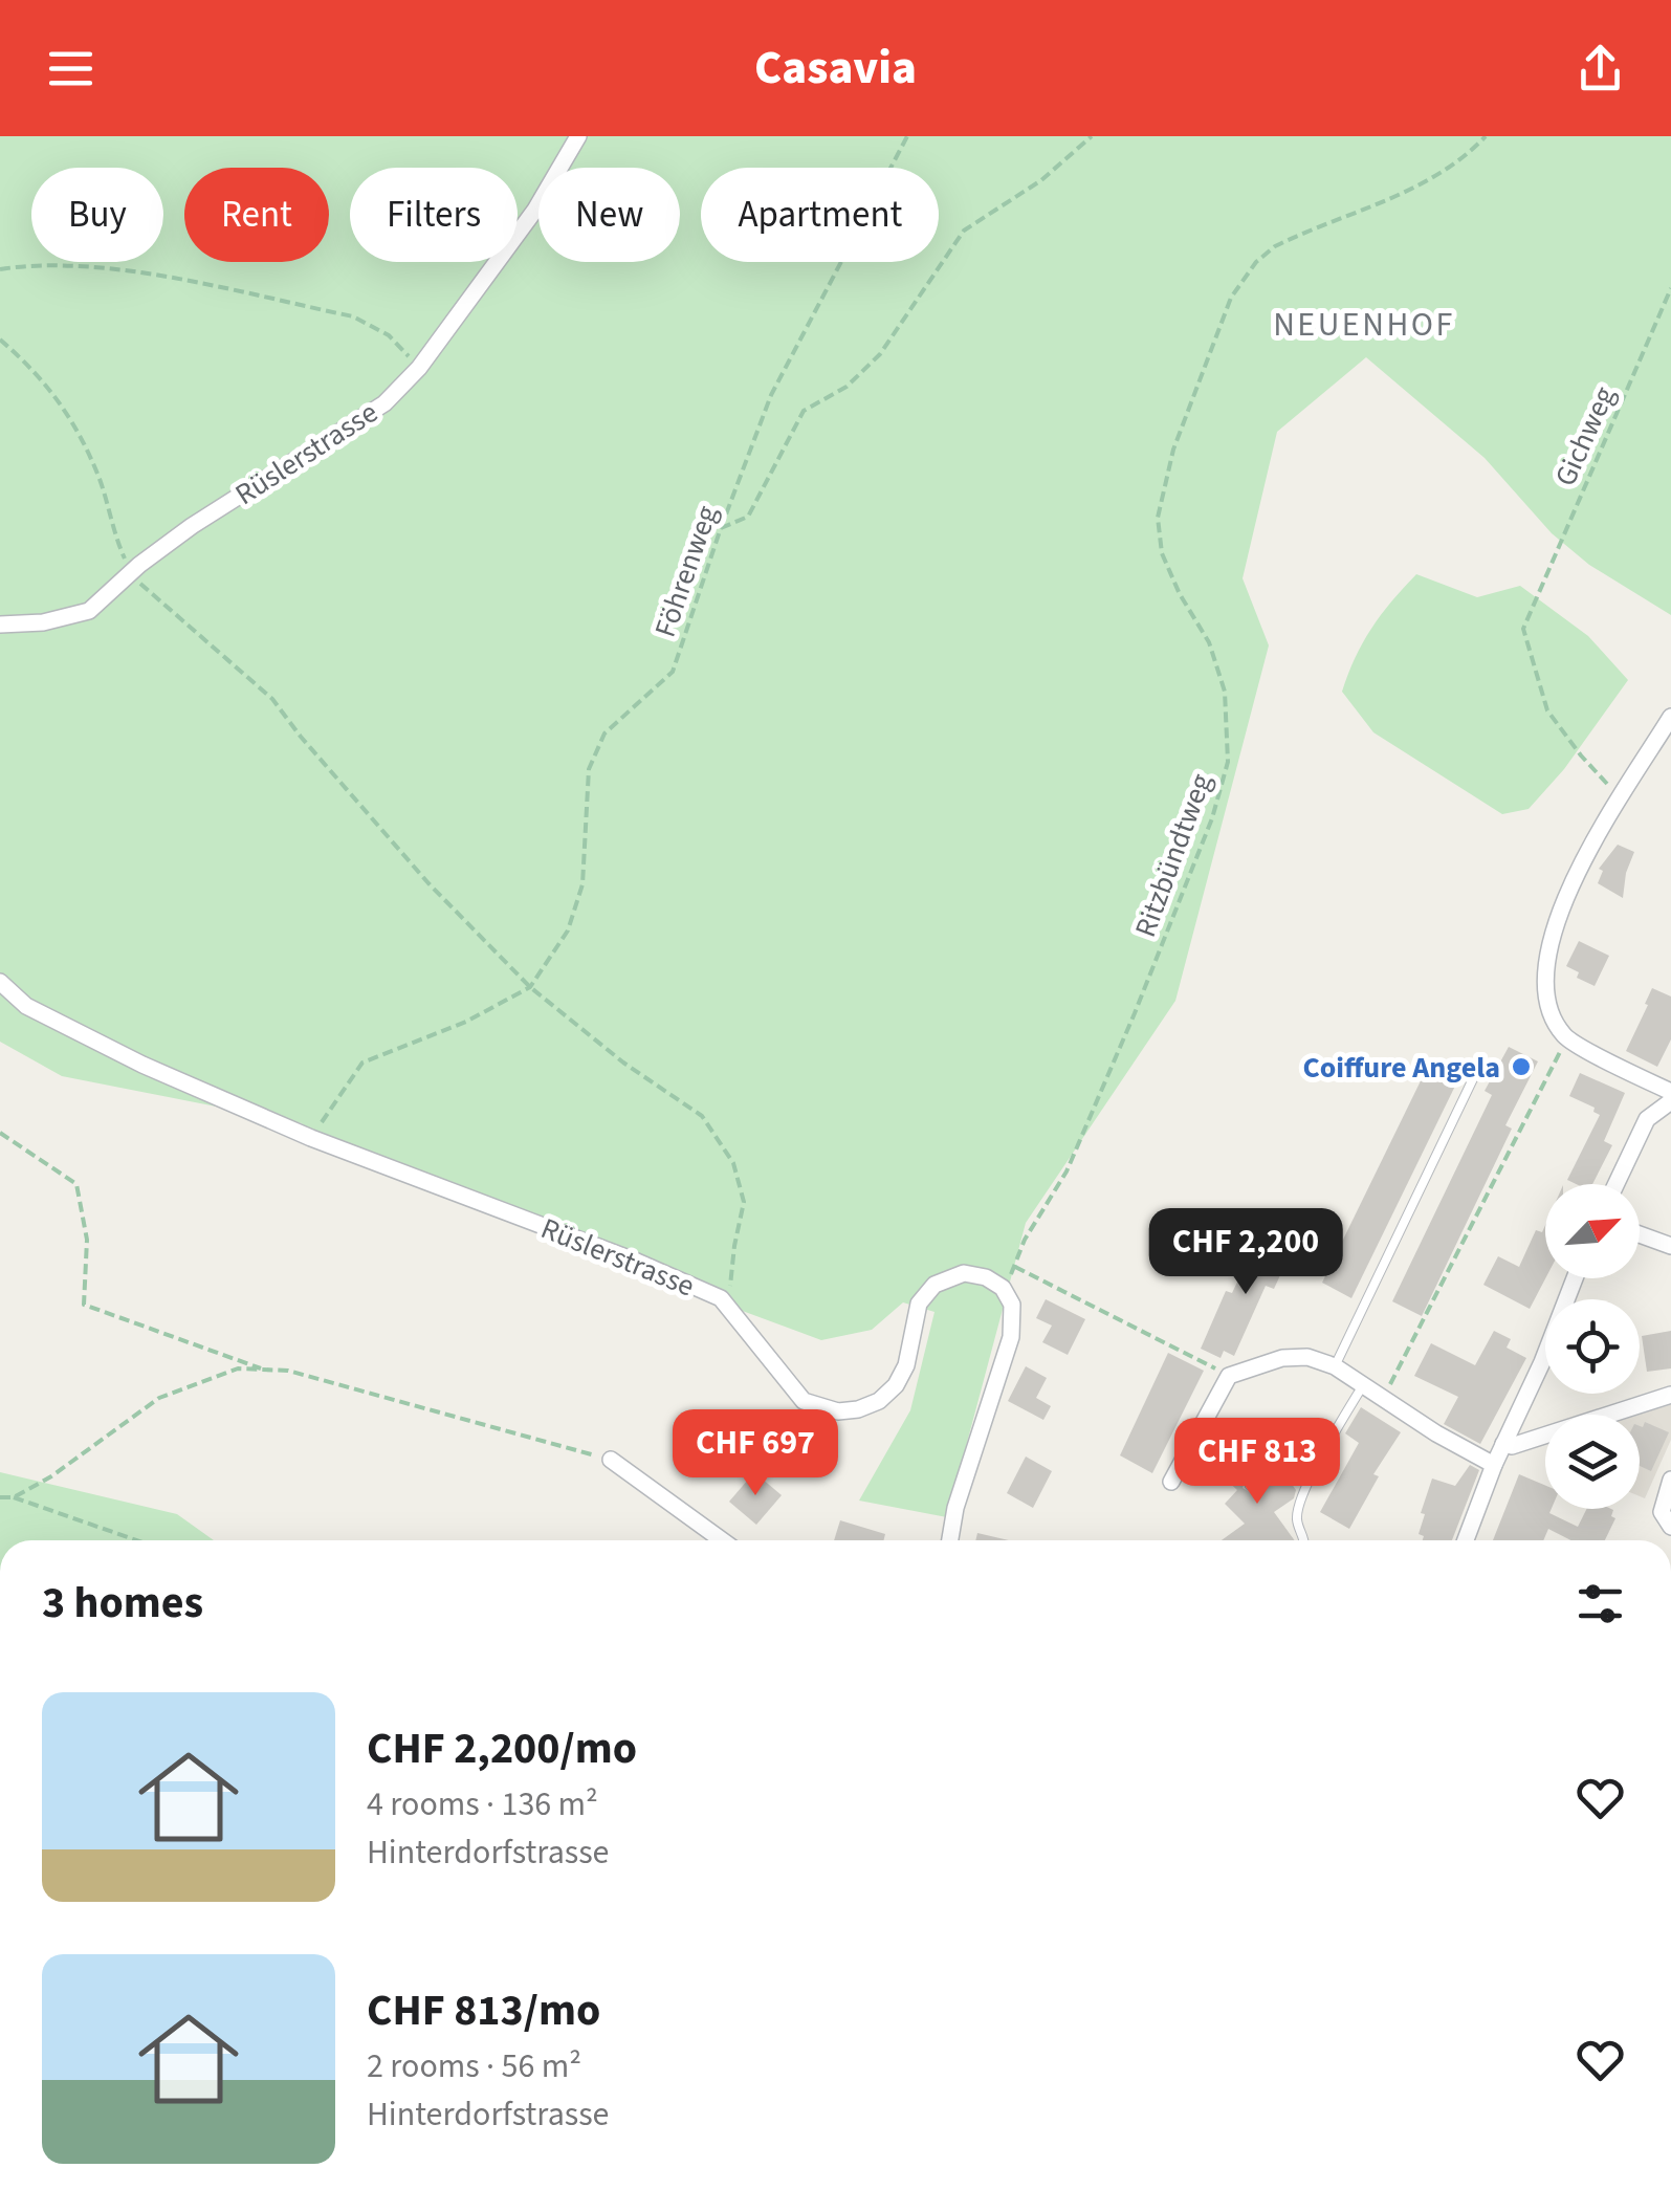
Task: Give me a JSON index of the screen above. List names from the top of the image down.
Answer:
{
  "streets": {
    "street": ["Rüslerstrasse"],
    "path": ["Gichweg", "Föhrenweg", "Ritzbündtweg"]
  },
  "crossings": [
    ["Rüslerstrasse", "Föhrenweg"],
    ["Rüslerstrasse", "Ritzbündtweg"]
  ],
  "districts": ["NEUENHOF"],
  "places": ["Coiffure Angela"],
  "north": "top right",
  "page": {
    "header": "Casavia",
    "chip": [
      "Buy",
      "Rent",
      "Filters",
      "New",
      "Apartment"
    ],
    "price": ["CHF 2,200", "CHF 697", "CHF 813"],
    "heading": "3 homes",
    "list": [
      {
        "name": "CHF 2,200/mo",
        "note": "4 rooms · 136 m² · Hinterdorfstrasse"
      },
      {
        "name": "CHF 813/mo",
        "note": "2 rooms · 56 m² · Hinterdorfstrasse"
      }
    ]
  }
}
